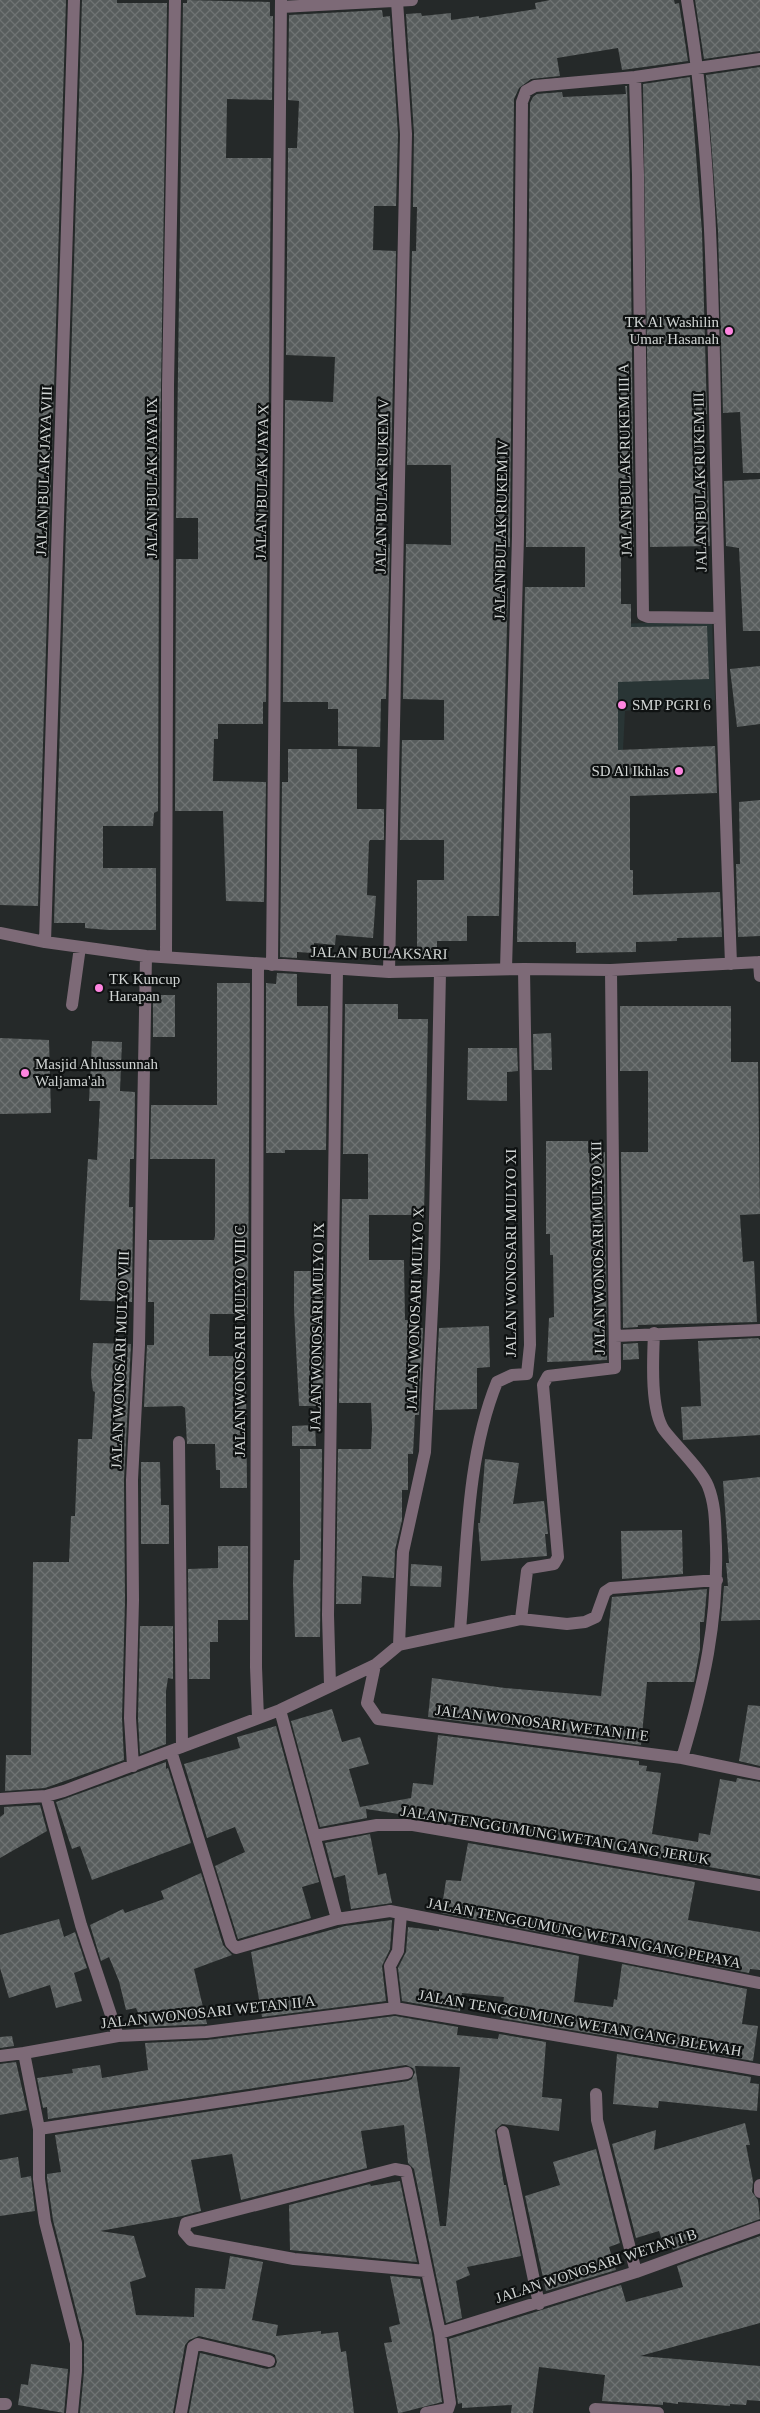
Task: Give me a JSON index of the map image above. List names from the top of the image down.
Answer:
{
  "streets": {
    "street": [
      "JALAN BULAK RUKEM III A",
      "JALAN BULAK JAYA VIII",
      "JALAN BULAK JAYA IX",
      "JALAN BULAK JAYA X",
      "JALAN BULAK RUKEM III",
      "JALAN BULAK RUKEM V",
      "JALAN BULAK RUKEM IV",
      "JALAN BULAKSARI",
      "JALAN WONOSARI MULYO XII",
      "JALAN WONOSARI MULYO XI",
      "JALAN WONOSARI MULYO X",
      "JALAN WONOSARI MULYO IX",
      "JALAN WONOSARI MULYO VIII C",
      "JALAN WONOSARI MULYO VIII",
      "JALAN WONOSARI WETAN II E",
      "JALAN TENGGUMUNG WETAN GANG JERUK",
      "JALAN TENGGUMUNG WETAN GANG PEPAYA",
      "JALAN WONOSARI WETAN II A",
      "JALAN TENGGUMUNG WETAN GANG BLEWAH",
      "JALAN WONOSARI WETAN I B"
    ]
  },
  "crossings": [
    ["JALAN BULAK RUKEM III A", "JALAN BULAK RUKEM III"],
    ["JALAN BULAK RUKEM III A", "JALAN BULAK RUKEM IV"],
    ["JALAN BULAK JAYA VIII", "JALAN BULAKSARI"],
    ["JALAN BULAK JAYA IX", "JALAN BULAKSARI"],
    ["JALAN BULAK JAYA X", "JALAN BULAKSARI"],
    ["JALAN BULAK RUKEM III", "JALAN BULAKSARI"],
    ["JALAN BULAK RUKEM V", "JALAN BULAKSARI"],
    ["JALAN BULAK RUKEM IV", "JALAN BULAKSARI"],
    ["JALAN BULAKSARI", "JALAN WONOSARI MULYO XII"],
    ["JALAN BULAKSARI", "JALAN WONOSARI MULYO XI"],
    ["JALAN BULAKSARI", "JALAN WONOSARI MULYO X"],
    ["JALAN BULAKSARI", "JALAN WONOSARI MULYO IX"],
    ["JALAN BULAKSARI", "JALAN WONOSARI MULYO VIII C"],
    ["JALAN BULAKSARI", "JALAN WONOSARI MULYO VIII"],
    ["JALAN WONOSARI WETAN II A", "JALAN TENGGUMUNG WETAN GANG BLEWAH"]
  ],
  "places": [
    "TK Al Washilin Umar Hasanah",
    "SMP PGRI 6",
    "SD Al Ikhlas",
    "TK Kuncup Harapan",
    "Masjid Ahlussunnah Waljama'ah"
  ]
}
